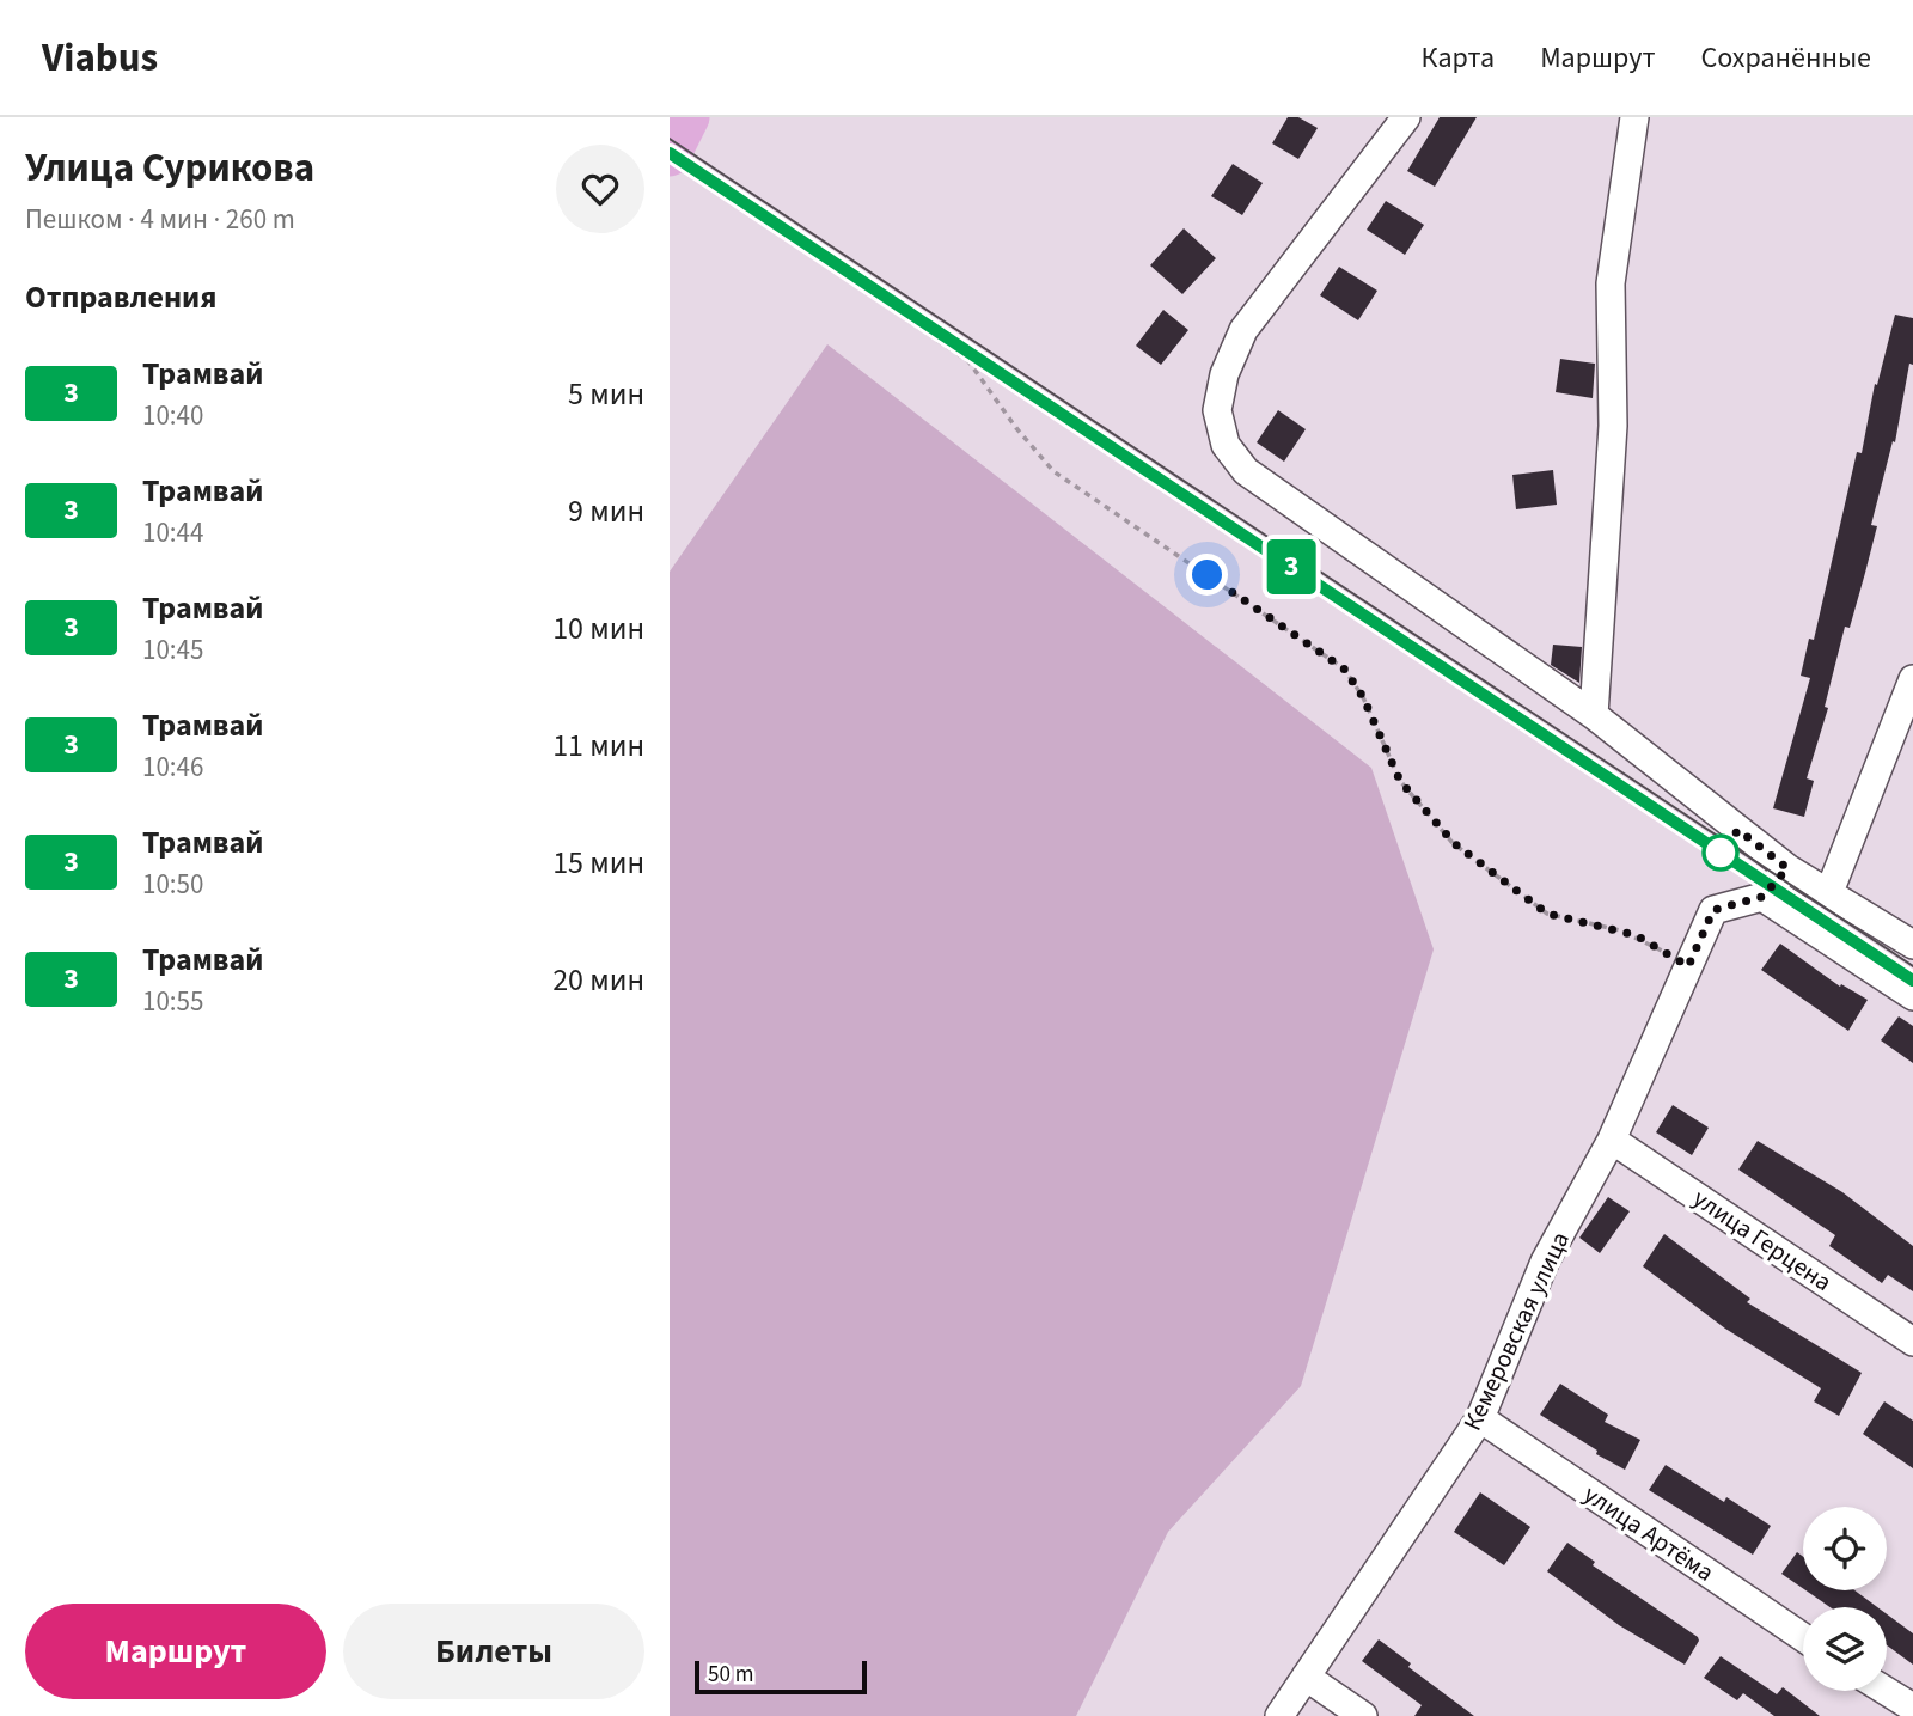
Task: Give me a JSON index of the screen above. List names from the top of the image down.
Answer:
{
  "streets": {
    "street": ["улица Герцена", "Кемеровская улица", "улица Артёма"]
  },
  "crossings": [
    ["улица Герцена", "Кемеровская улица"],
    ["Кемеровская улица", "улица Артёма"]
  ],
  "lines": ["tram line 3"],
  "scale_bar": "50 m",
  "page": {
    "header": "Viabus",
    "nav": ["Карта", "Маршрут", "Сохранённые"],
    "heading": [
      ["Улица Сурикова", "Пешком · 4 мин · 260 m"],
      "Отправления"
    ],
    "on_map": "3",
    "list": [
      {
        "mark": "3",
        "name": "Трамвай",
        "note": "10:40",
        "value": "5 мин"
      },
      {
        "mark": "3",
        "name": "Трамвай",
        "note": "10:44",
        "value": "9 мин"
      },
      {
        "mark": "3",
        "name": "Трамвай",
        "note": "10:45",
        "value": "10 мин"
      },
      {
        "mark": "3",
        "name": "Трамвай",
        "note": "10:46",
        "value": "11 мин"
      },
      {
        "mark": "3",
        "name": "Трамвай",
        "note": "10:50",
        "value": "15 мин"
      },
      {
        "mark": "3",
        "name": "Трамвай",
        "note": "10:55",
        "value": "20 мин"
      }
    ],
    "buttons": ["Маршрут", "Билеты"],
    "scale": "50 m"
  }
}
